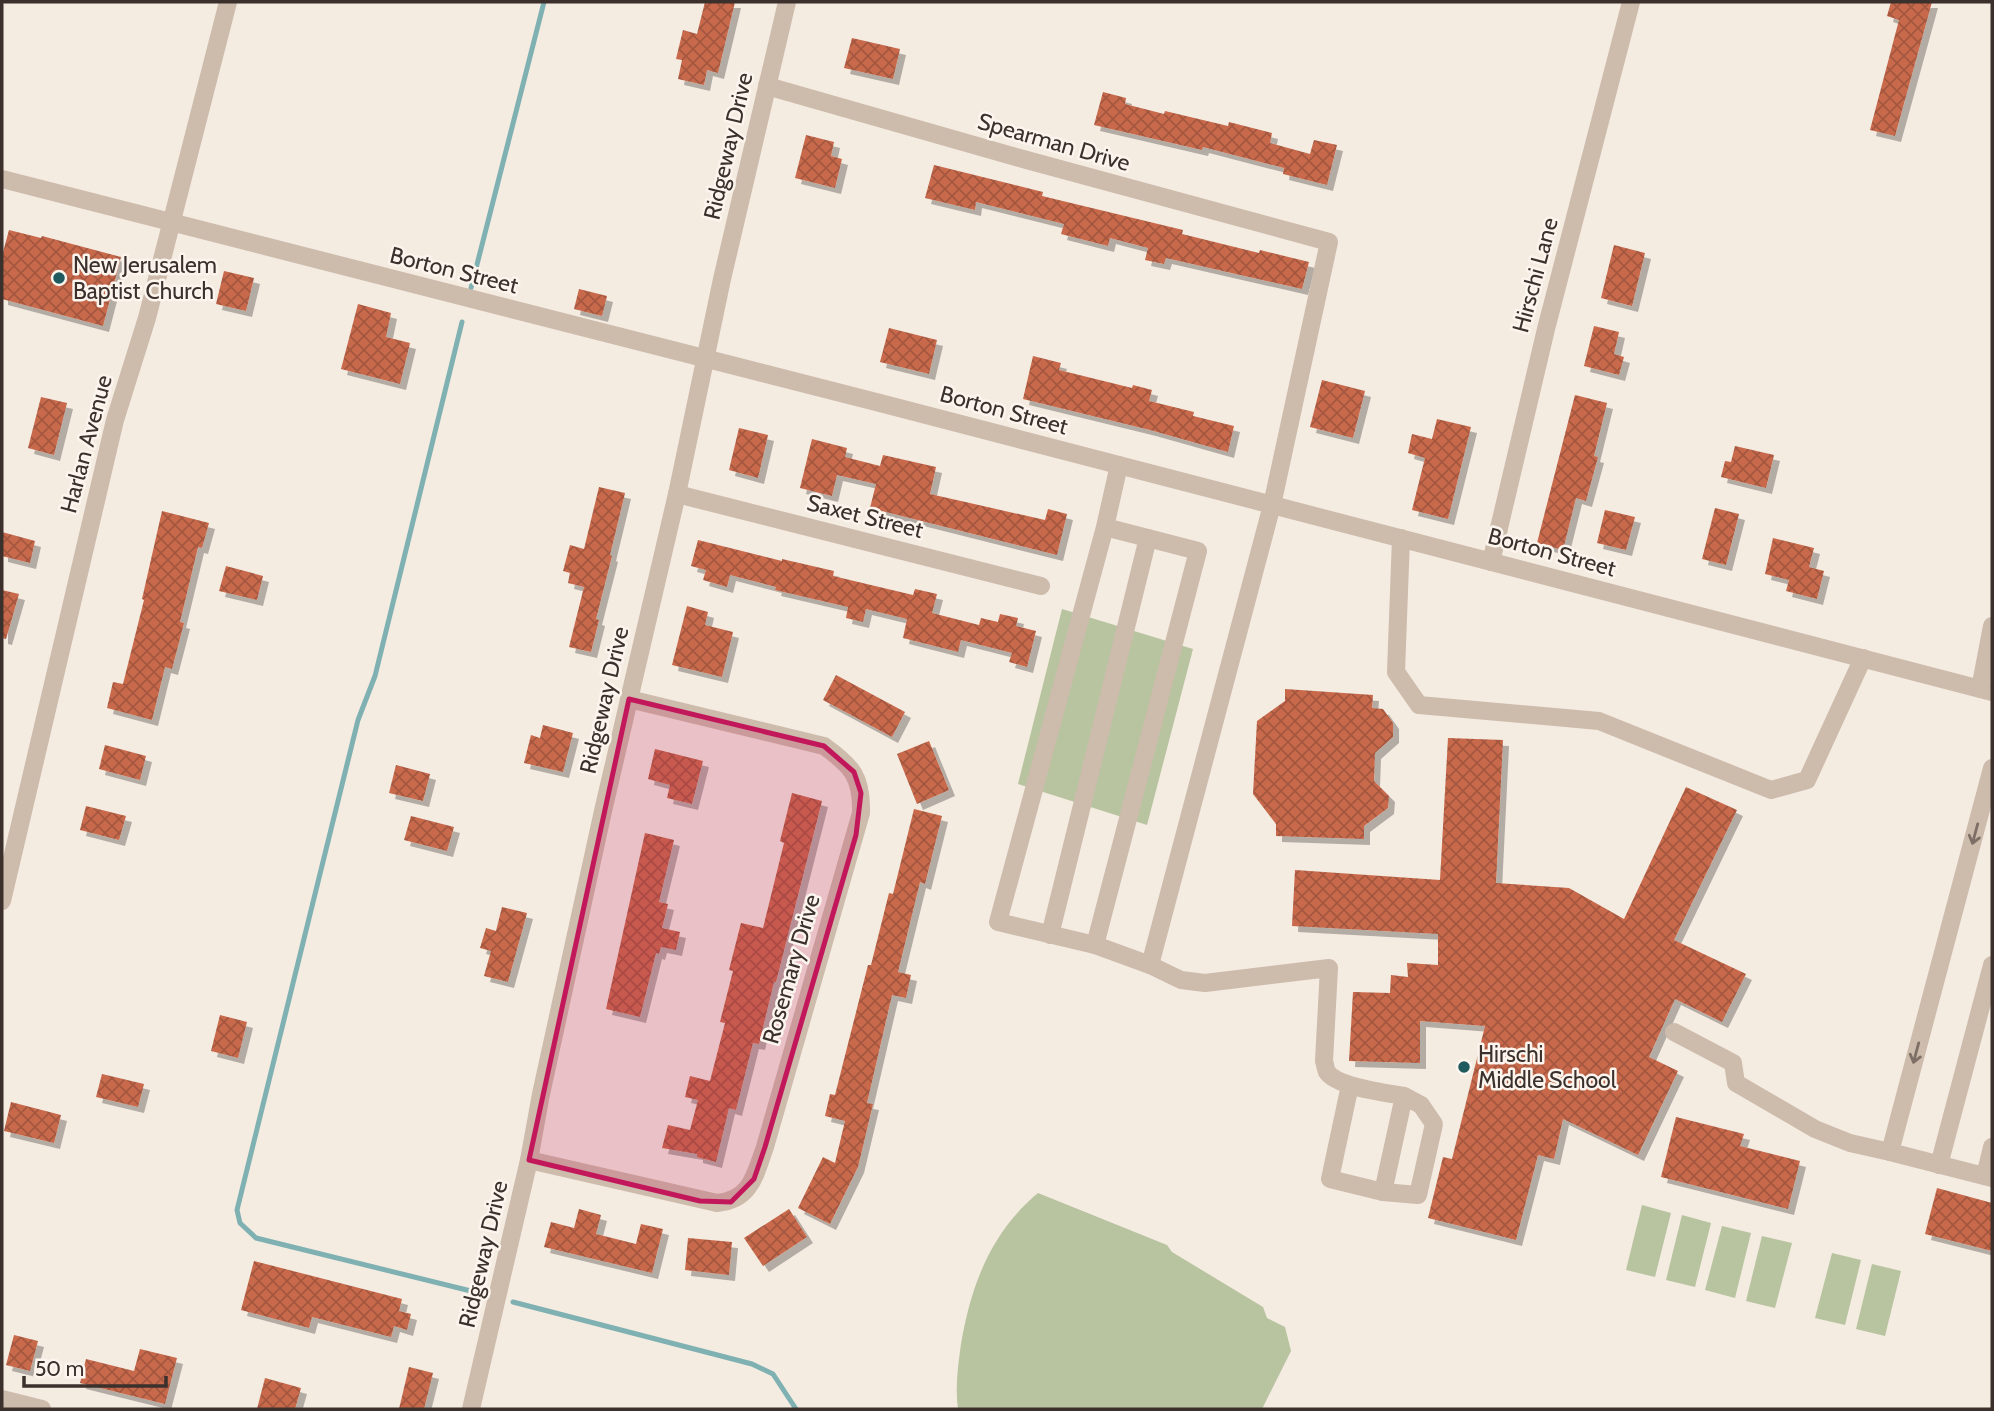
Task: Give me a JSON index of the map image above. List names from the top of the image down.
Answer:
{
  "streets": {
    "street": [
      "Spearman Drive",
      "Ridgeway Drive",
      "Borton Street",
      "Hirschi Lane",
      "Harlan Avenue",
      "Saxet Street",
      "Rosemary Drive"
    ]
  },
  "crossings": [
    ["Spearman Drive", "Ridgeway Drive"],
    ["Spearman Drive", "Borton Street"],
    ["Ridgeway Drive", "Borton Street"],
    ["Ridgeway Drive", "Saxet Street"],
    ["Ridgeway Drive", "Rosemary Drive"],
    ["Borton Street", "Hirschi Lane"],
    ["Borton Street", "Harlan Avenue"]
  ],
  "places": ["New Jerusalem Baptist Church", "Hirschi Middle School"],
  "scale_bar": "50 m"
}
